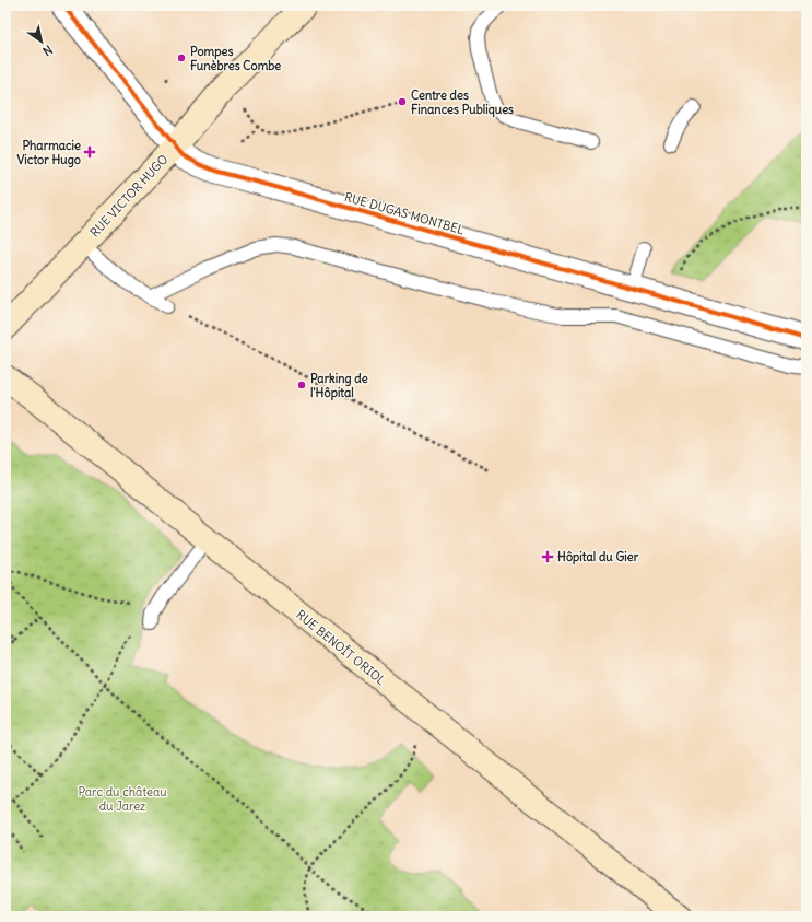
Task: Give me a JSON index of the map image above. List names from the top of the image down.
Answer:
{
  "streets": {
    "main road": ["RUE VICTOR HUGO", "RUE BENOÎT ORIOL"],
    "street": ["RUE DUGAS MONTBEL"]
  },
  "crossings": [
    ["RUE VICTOR HUGO", "RUE DUGAS MONTBEL"]
  ],
  "parks": ["Parc du château du Jarez"],
  "places": {
    "other": ["Pompes Funèbres Combe", "Centre des Finances Publiques", "Parking de l'Hôpital"],
    "health": ["Pharmacie Victor Hugo", "Hôpital du Gier"]
  },
  "north": "bottom right"
}
